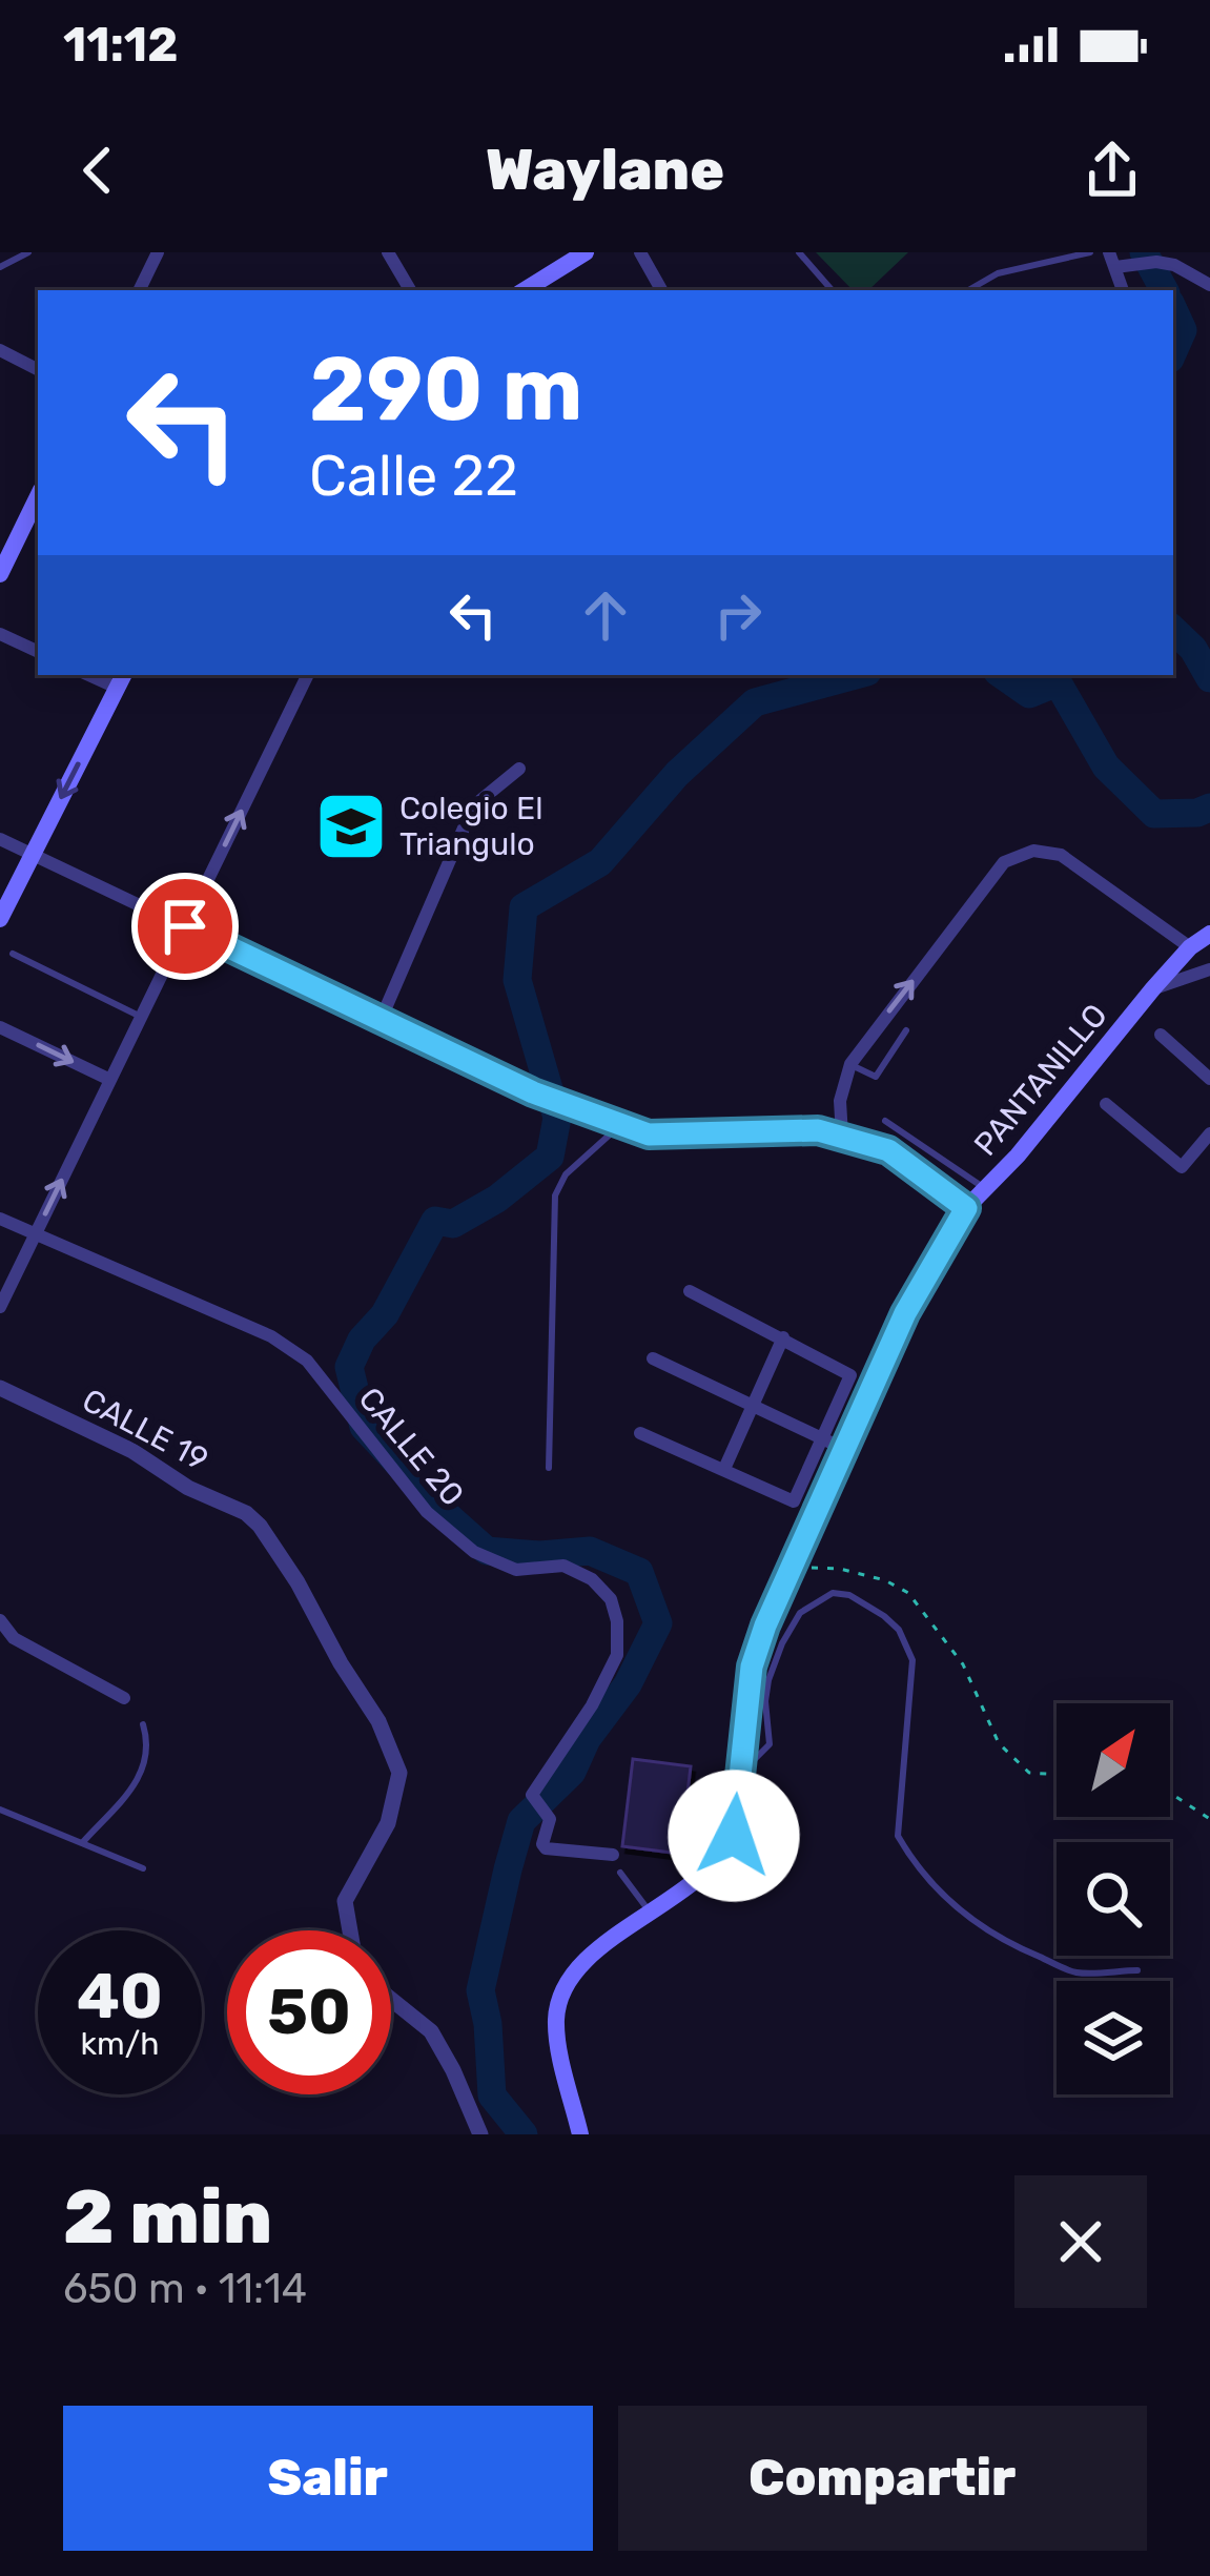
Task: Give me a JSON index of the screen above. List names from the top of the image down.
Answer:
{
  "streets": {
    "main road": ["PANTANILLO"],
    "street": ["CALLE 19", "CALLE 20"]
  },
  "places": {
    "school or university": ["Colegio El Triangulo"]
  },
  "north": "top right",
  "page": {
    "status": "11:12",
    "header": "Waylane",
    "turn": ["290 m", "Calle 22"],
    "speed": "40 km/h",
    "limit": "50",
    "heading": ["2 min", "650 m · 11:14"],
    "buttons": ["Salir", "Compartir"]
  }
}
